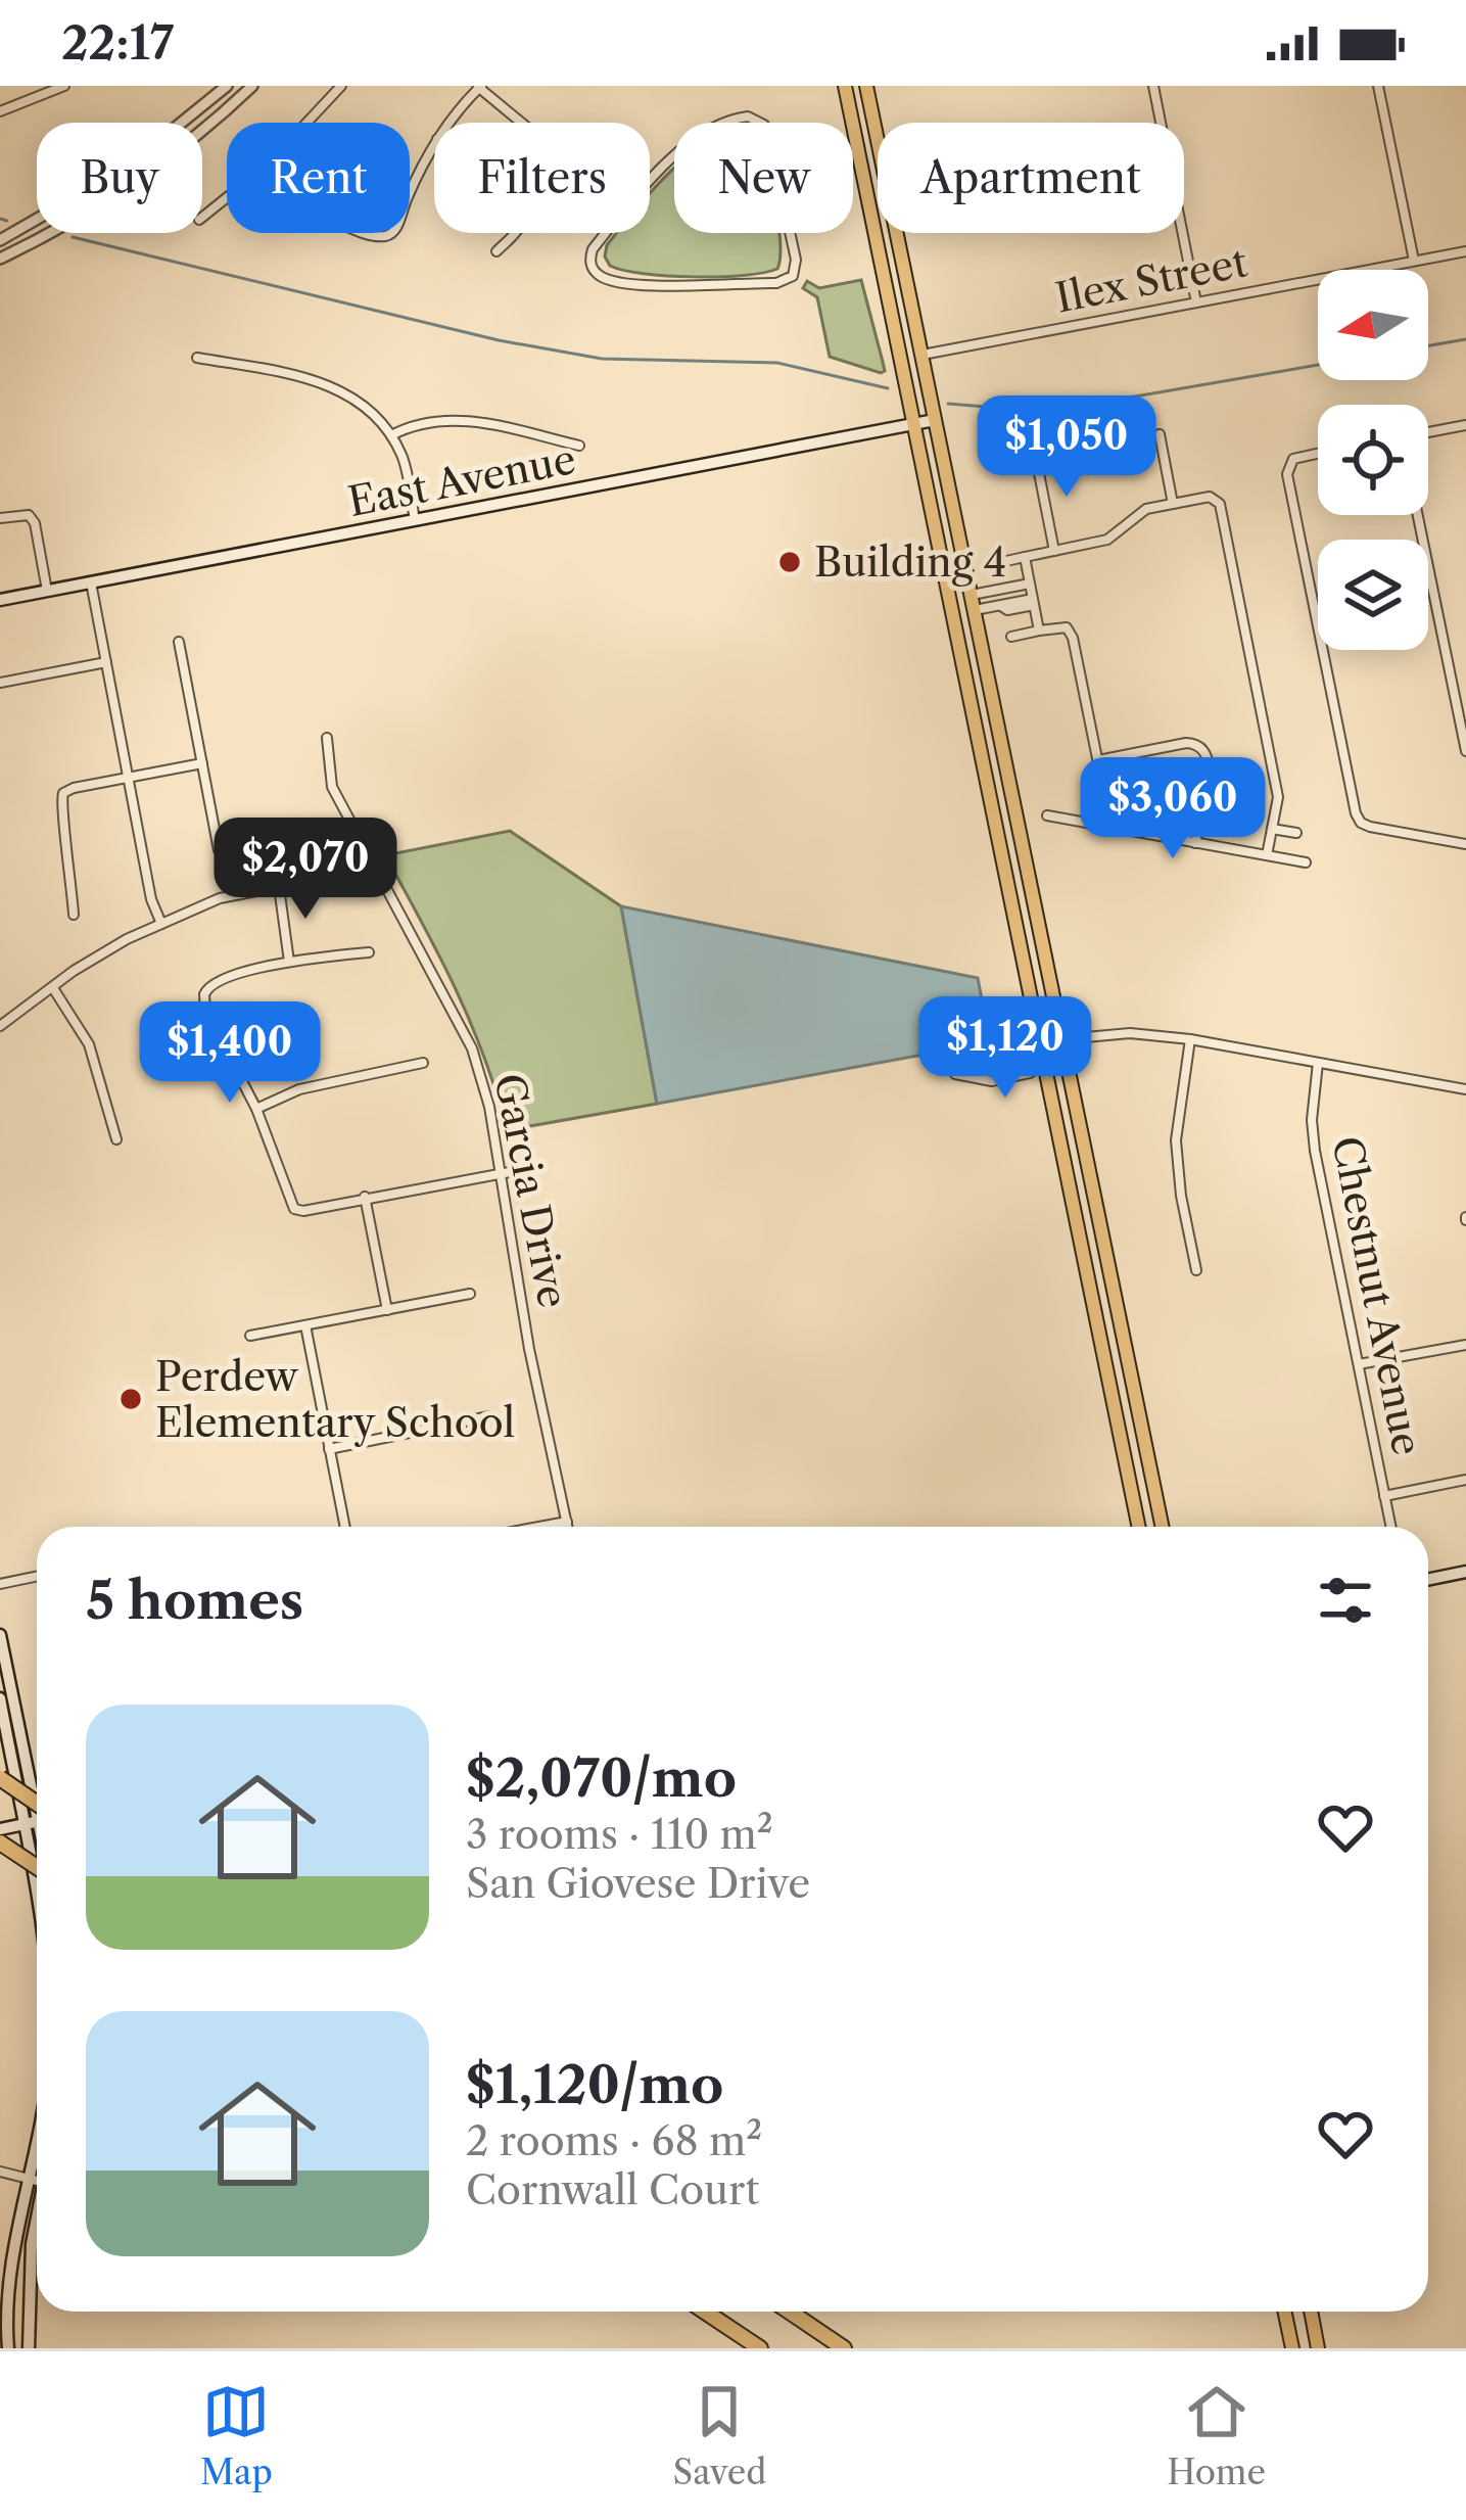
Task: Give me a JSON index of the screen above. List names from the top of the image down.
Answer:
{
  "streets": {
    "main road": ["East Avenue"],
    "street": ["Ilex Street", "Garcia Drive", "Chestnut Avenue"]
  },
  "places": ["Building 4", "Perdew Elementary School"],
  "north": "left",
  "page": {
    "status": "22:17",
    "chip": [
      "Buy",
      "Rent",
      "Filters",
      "New",
      "Apartment"
    ],
    "price": [
      "$1,050",
      "$3,060",
      "$2,070",
      "$1,120",
      "$1,400"
    ],
    "heading": "5 homes",
    "list": [
      {
        "name": "$2,070/mo",
        "note": "3 rooms · 110 m² · San Giovese Drive"
      },
      {
        "name": "$1,120/mo",
        "note": "2 rooms · 68 m² · Cornwall Court"
      }
    ],
    "tabs": ["Map", "Saved", "Home"]
  }
}
